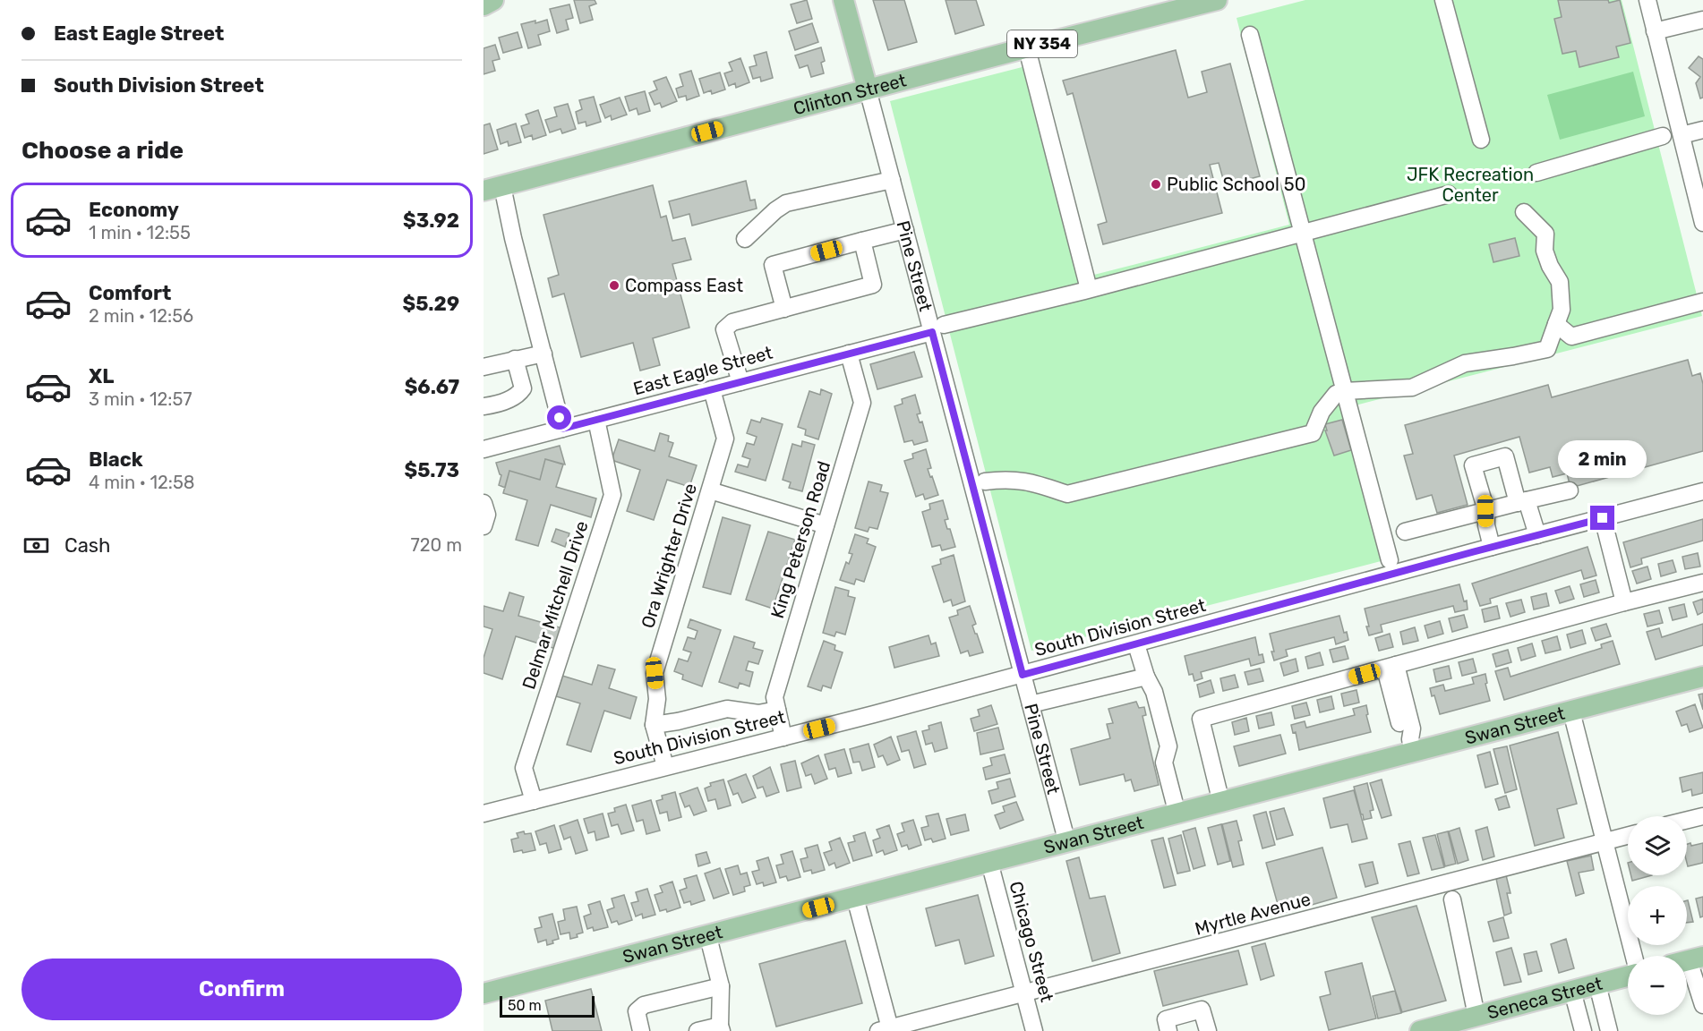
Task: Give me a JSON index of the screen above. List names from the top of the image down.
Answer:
{
  "streets": {
    "main road": [
      "NY 354",
      "Clinton Street",
      "Pine Street",
      "Swan Street",
      "Seneca Street"
    ],
    "street": [
      "East Eagle Street",
      "King Peterson Road",
      "Ora Wrighter Drive",
      "Delmar Mitchell Drive",
      "South Division Street",
      "Myrtle Avenue",
      "Chicago Street"
    ]
  },
  "crossings": [
    ["Clinton Street", "Pine Street"],
    ["Pine Street", "East Eagle Street"],
    ["Pine Street", "South Division Street"],
    ["Pine Street", "Swan Street"],
    ["East Eagle Street", "King Peterson Road"],
    ["East Eagle Street", "Ora Wrighter Drive"],
    ["East Eagle Street", "Delmar Mitchell Drive"],
    ["King Peterson Road", "South Division Street"],
    ["Ora Wrighter Drive", "South Division Street"],
    ["Delmar Mitchell Drive", "South Division Street"],
    ["Swan Street", "Chicago Street"],
    ["Myrtle Avenue", "Chicago Street"]
  ],
  "parks": ["JFK Recreation Center"],
  "places": ["Public School 50", "Compass East"],
  "scale_bar": "50 m",
  "page": {
    "banner": ["East Eagle Street", "South Division Street"],
    "heading": "Choose a ride",
    "list": [
      {
        "name": "Economy",
        "note": "1 min · 12:55",
        "value": "$3.92"
      },
      {
        "name": "Comfort",
        "note": "2 min · 12:56",
        "value": "$5.29"
      },
      {
        "name": "XL",
        "note": "3 min · 12:57",
        "value": "$6.67"
      },
      {
        "name": "Black",
        "note": "4 min · 12:58",
        "value": "$5.73"
      }
    ],
    "bubble": "2 min",
    "pay": ["Cash", "720 m"],
    "map_buttons": ["+", "−"],
    "buttons": "Confirm",
    "scale": "50 m"
  }
}
